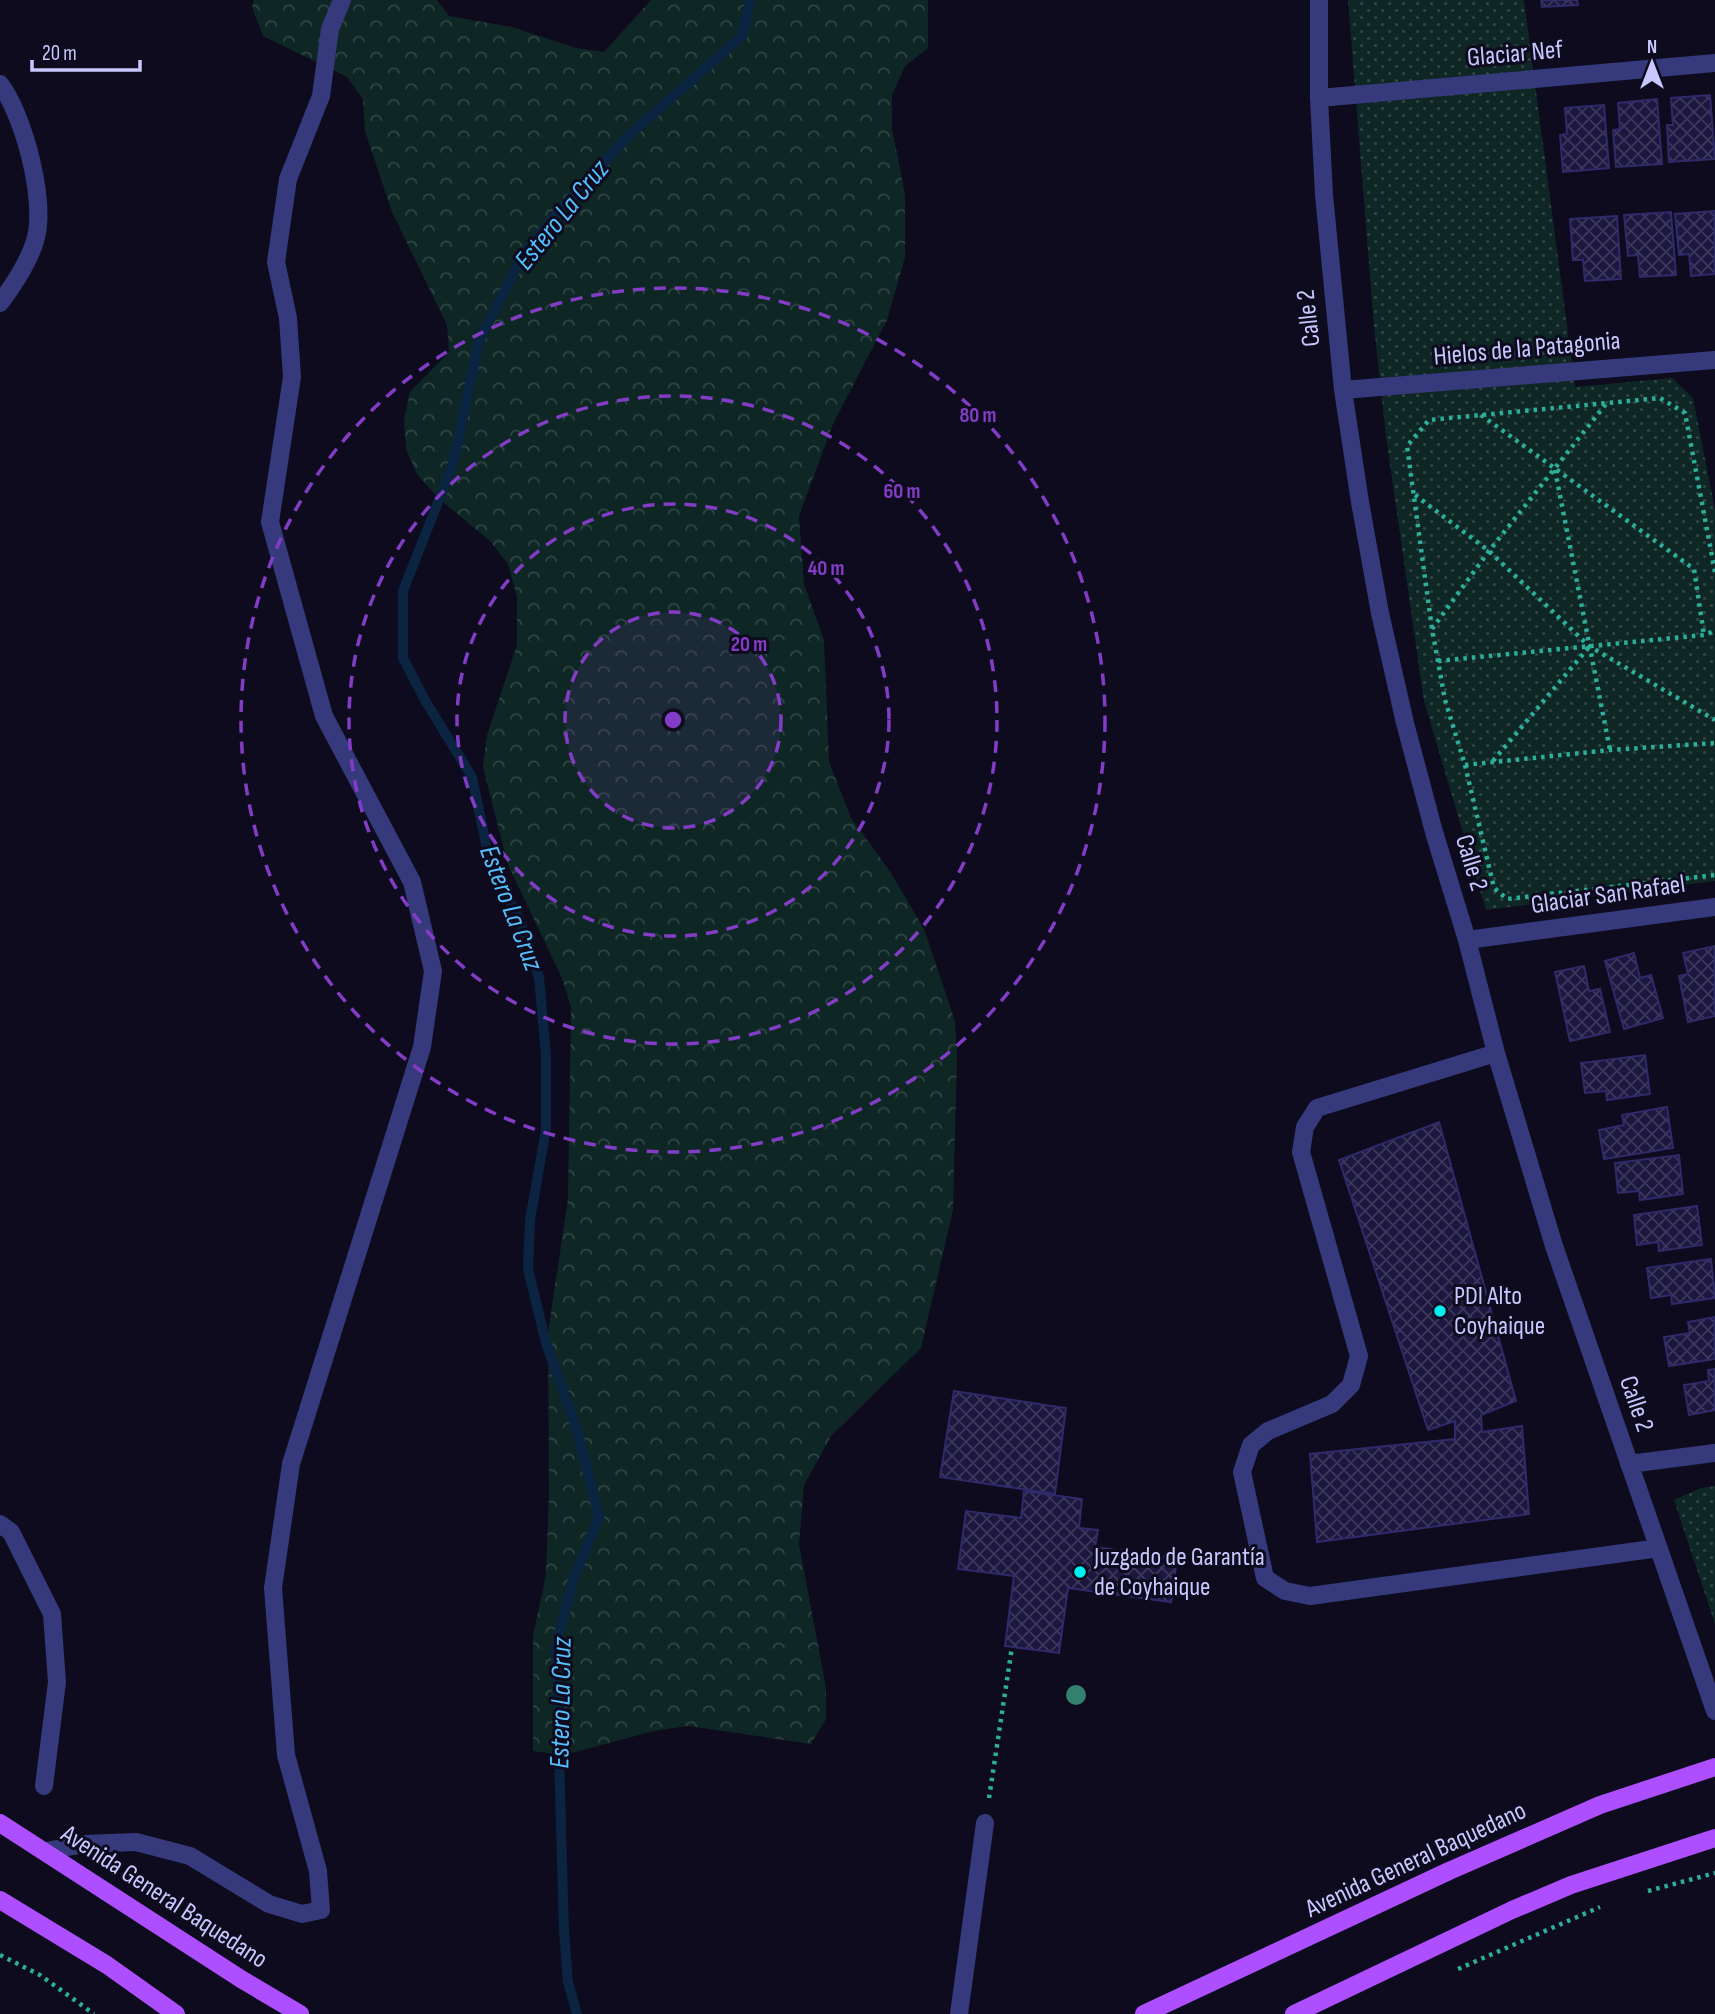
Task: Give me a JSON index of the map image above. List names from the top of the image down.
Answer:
{
  "streets": {
    "main road": ["Avenida General Baquedano"],
    "street": [
      "Glaciar Nef",
      "Calle 2",
      "Hielos de la Patagonia",
      "Glaciar San Rafael"
    ]
  },
  "crossings": [
    ["Glaciar Nef", "Calle 2"],
    ["Calle 2", "Hielos de la Patagonia"],
    ["Calle 2", "Glaciar San Rafael"]
  ],
  "water": ["Estero La Cruz"],
  "places": ["PDI Alto Coyhaique", "Juzgado de Garantía de Coyhaique"],
  "scale_bar": "20 m",
  "north": "top",
  "rings": [
    "80 m",
    "60 m",
    "40 m",
    "20 m"
  ]
}
